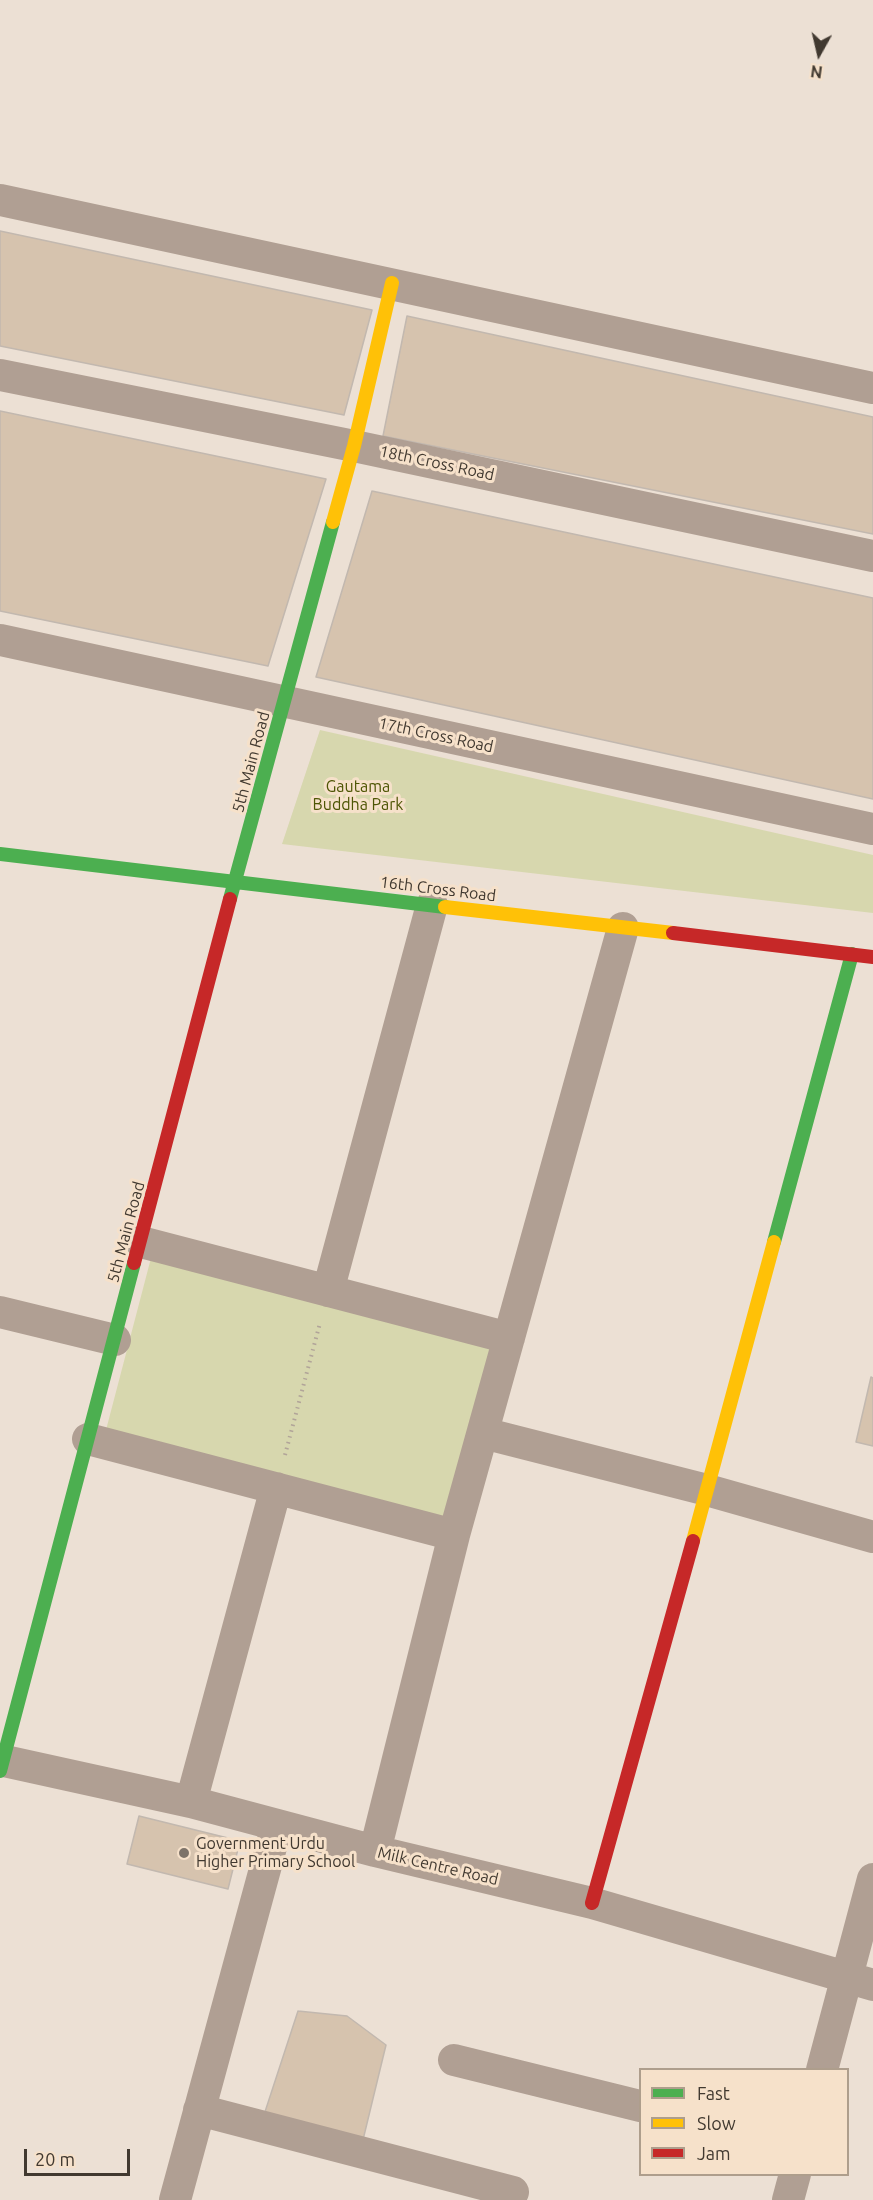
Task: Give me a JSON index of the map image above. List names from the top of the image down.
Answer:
{
  "streets": {
    "street": [
      "18th Cross Road",
      "17th Cross Road",
      "5th Main Road",
      "16th Cross Road",
      "Milk Centre Road"
    ]
  },
  "crossings": [
    ["18th Cross Road", "5th Main Road"],
    ["17th Cross Road", "5th Main Road"],
    ["5th Main Road", "16th Cross Road"],
    ["5th Main Road", "Milk Centre Road"]
  ],
  "parks": ["Gautama Buddha Park"],
  "places": ["Government Urdu Higher Primary School"],
  "legend": ["Fast", "Slow", "Jam"],
  "scale_bar": "20 m",
  "north": "bottom"
}
